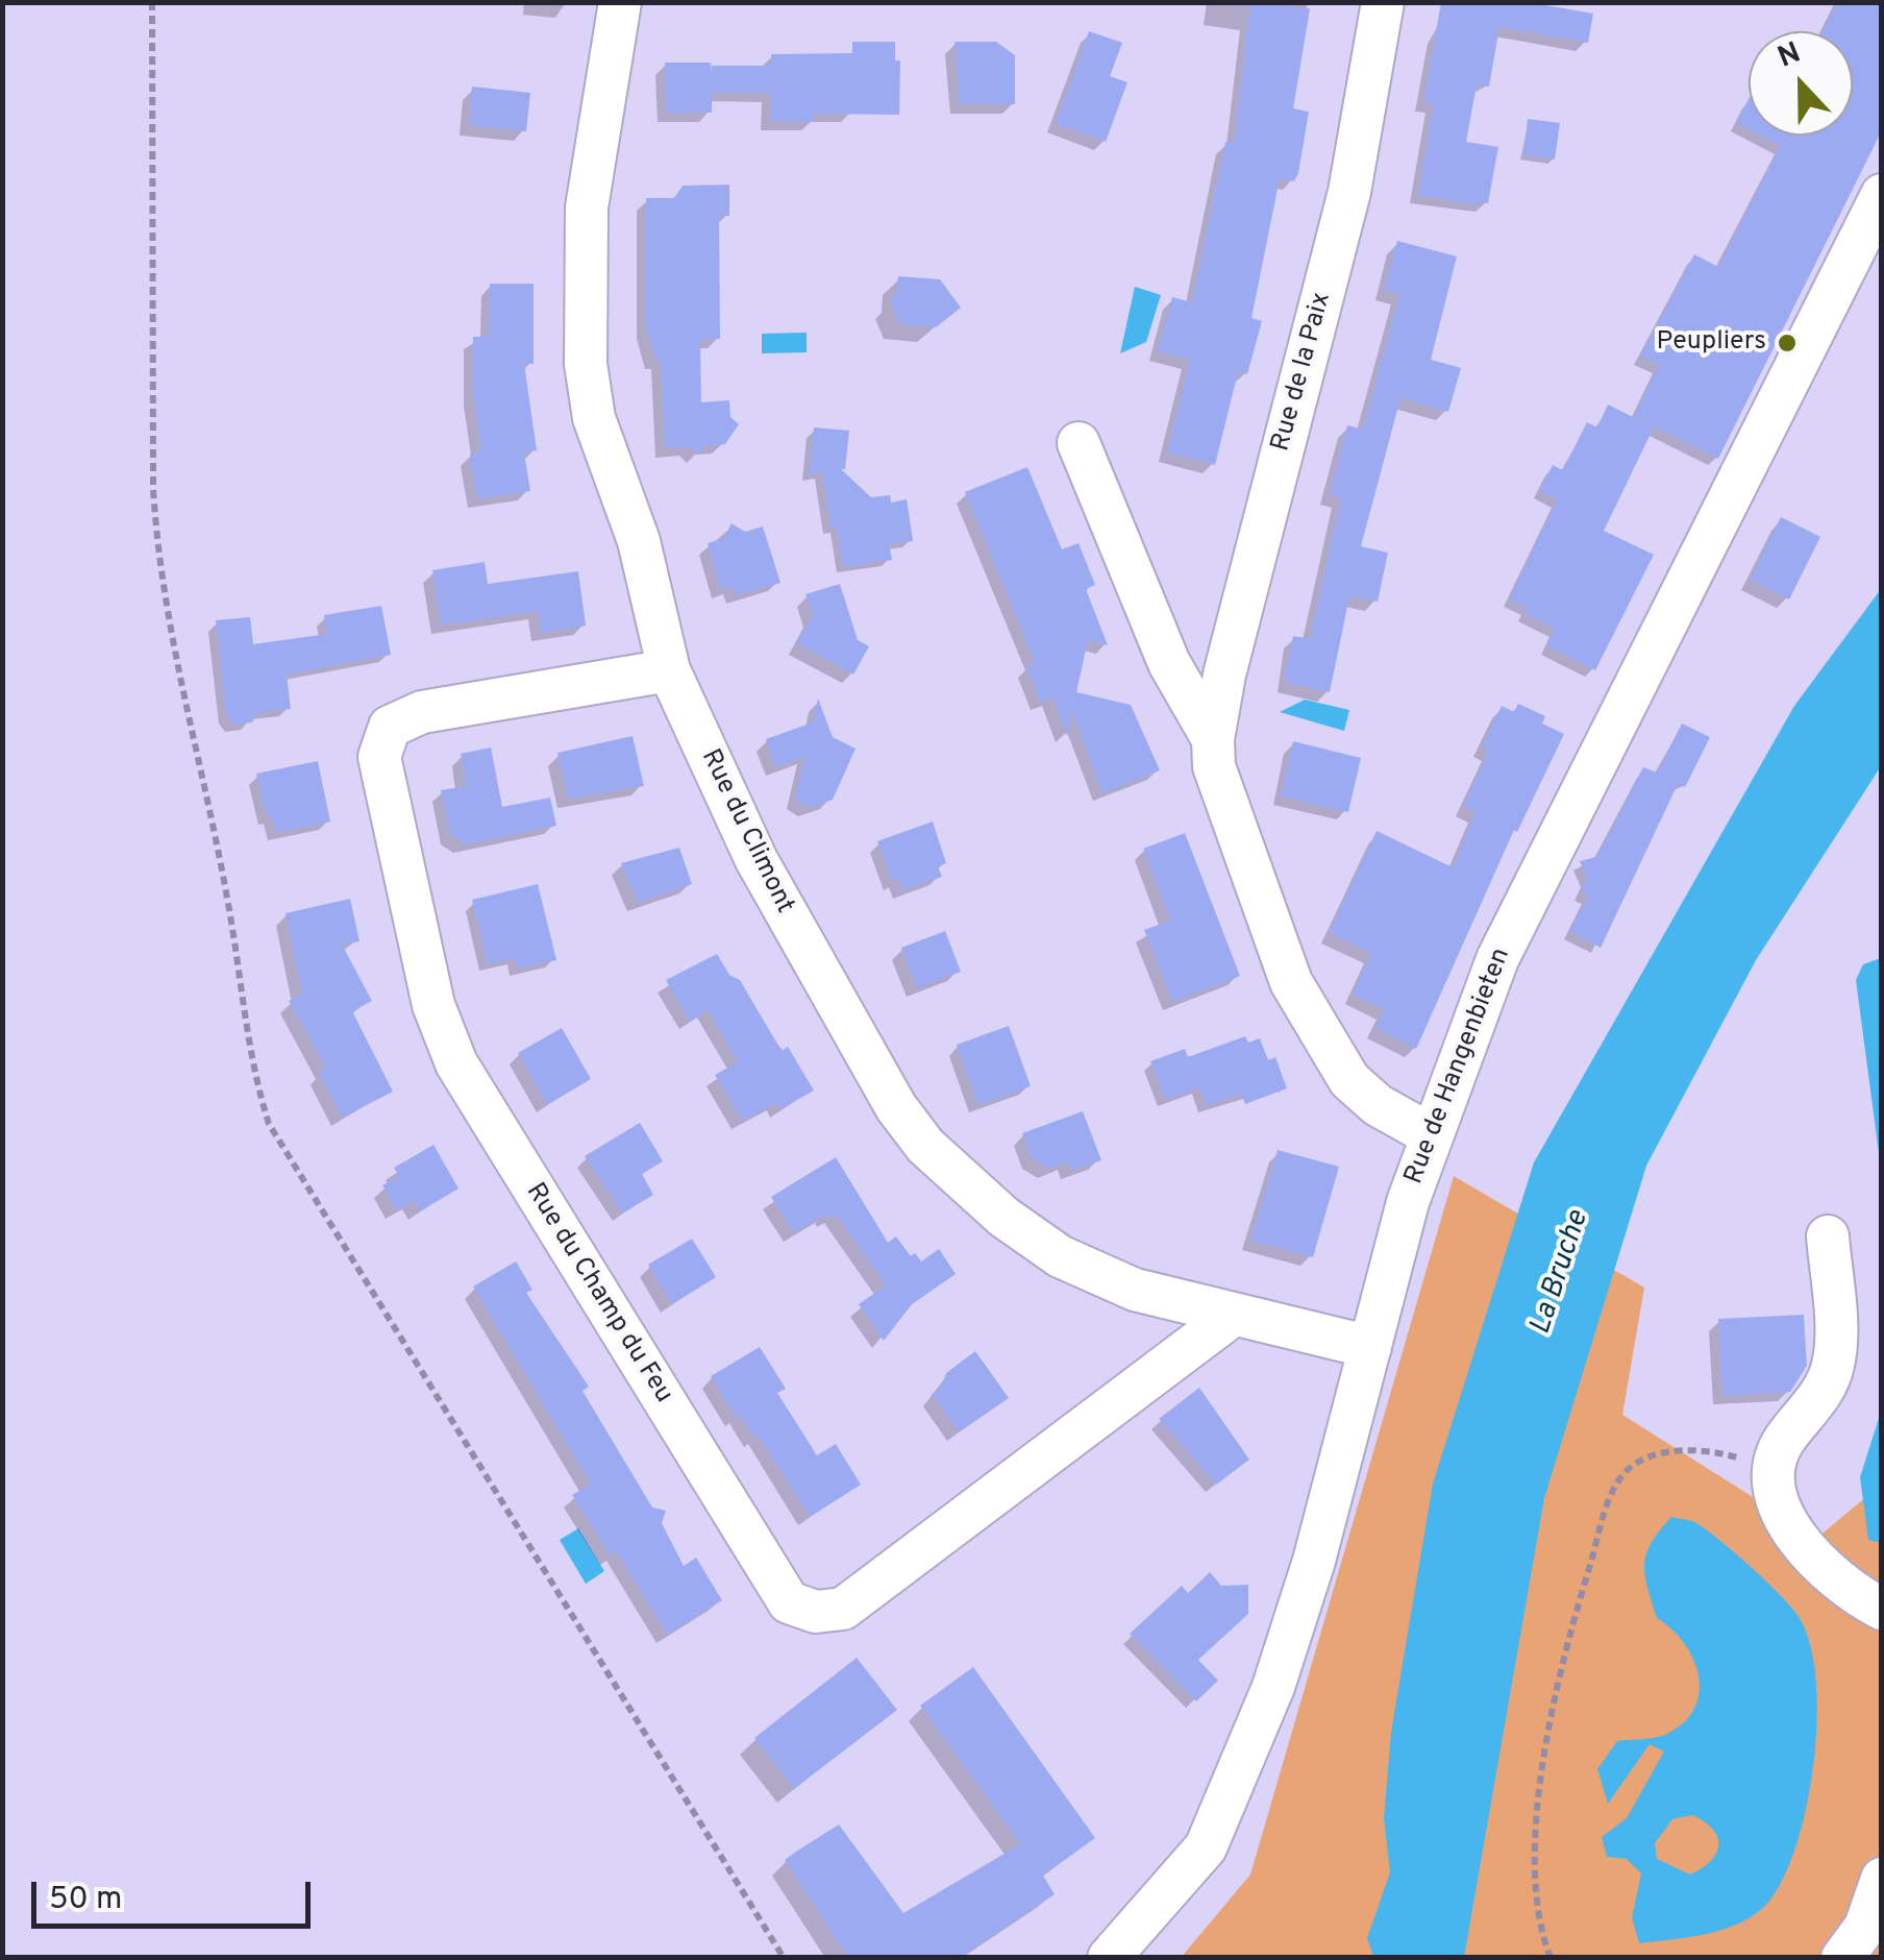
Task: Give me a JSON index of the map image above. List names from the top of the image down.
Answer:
{
  "streets": {
    "street": [
      "Rue de la Paix",
      "Rue du Climont",
      "Rue de Hangenbieten",
      "Rue du Champ du Feu"
    ]
  },
  "crossings": [
    ["Rue de la Paix", "Rue de Hangenbieten"],
    ["Rue du Climont", "Rue de Hangenbieten"],
    ["Rue du Climont", "Rue du Champ du Feu"]
  ],
  "water": ["La Bruche"],
  "places": ["Peupliers"],
  "scale_bar": "50 m",
  "north": "top"
}
